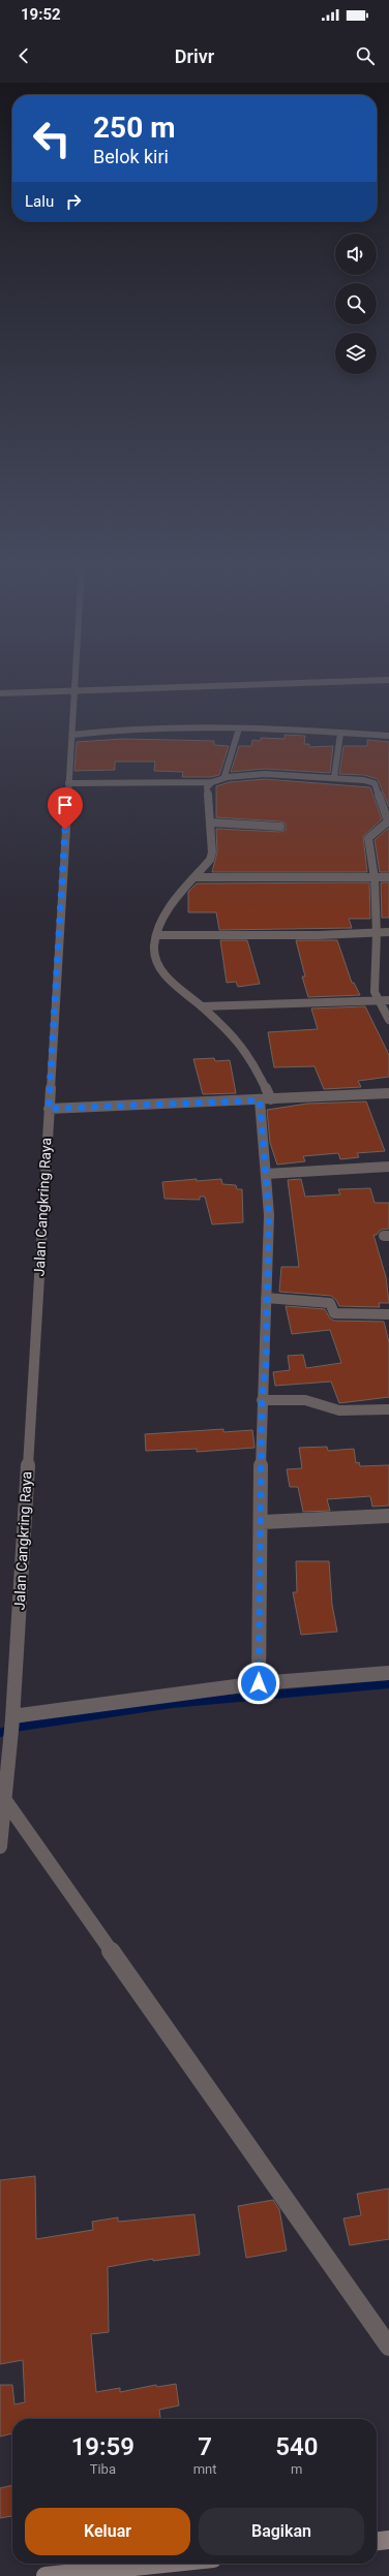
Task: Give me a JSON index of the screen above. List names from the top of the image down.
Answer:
{
  "streets": {
    "street": ["Jalan Cangkring Raya"]
  },
  "page": {
    "status": "19:52",
    "header": "Drivr",
    "turn": ["250 m", "Belok kiri"],
    "then": "Lalu",
    "eta": [
      "19:59",
      "Tiba",
      "7",
      "mnt",
      "540",
      "m"
    ],
    "buttons": ["Keluar", "Bagikan"]
  }
}
